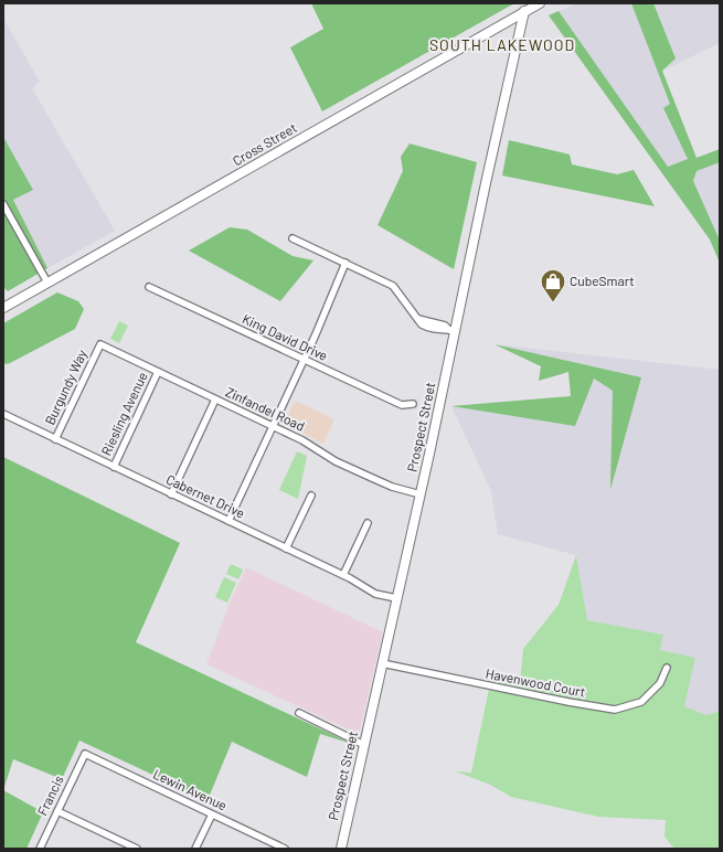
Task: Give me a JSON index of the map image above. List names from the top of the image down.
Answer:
{
  "streets": {
    "street": [
      "Cross Street",
      "King David Drive",
      "Burgundy Way",
      "Zinfandel Road",
      "Riesling Avenue",
      "Prospect Street",
      "Cabernet Drive",
      "Havenwood Court",
      "Lewin Avenue",
      "Francis"
    ]
  },
  "crossings": [
    ["Cross Street", "Prospect Street"],
    ["Burgundy Way", "Zinfandel Road"],
    ["Burgundy Way", "Cabernet Drive"],
    ["Zinfandel Road", "Riesling Avenue"],
    ["Zinfandel Road", "Prospect Street"],
    ["Riesling Avenue", "Cabernet Drive"],
    ["Prospect Street", "Cabernet Drive"],
    ["Prospect Street", "Havenwood Court"],
    ["Lewin Avenue", "Francis"]
  ],
  "districts": ["SOUTH LAKEWOOD"],
  "places": {
    "shop": ["CubeSmart"]
  }
}
